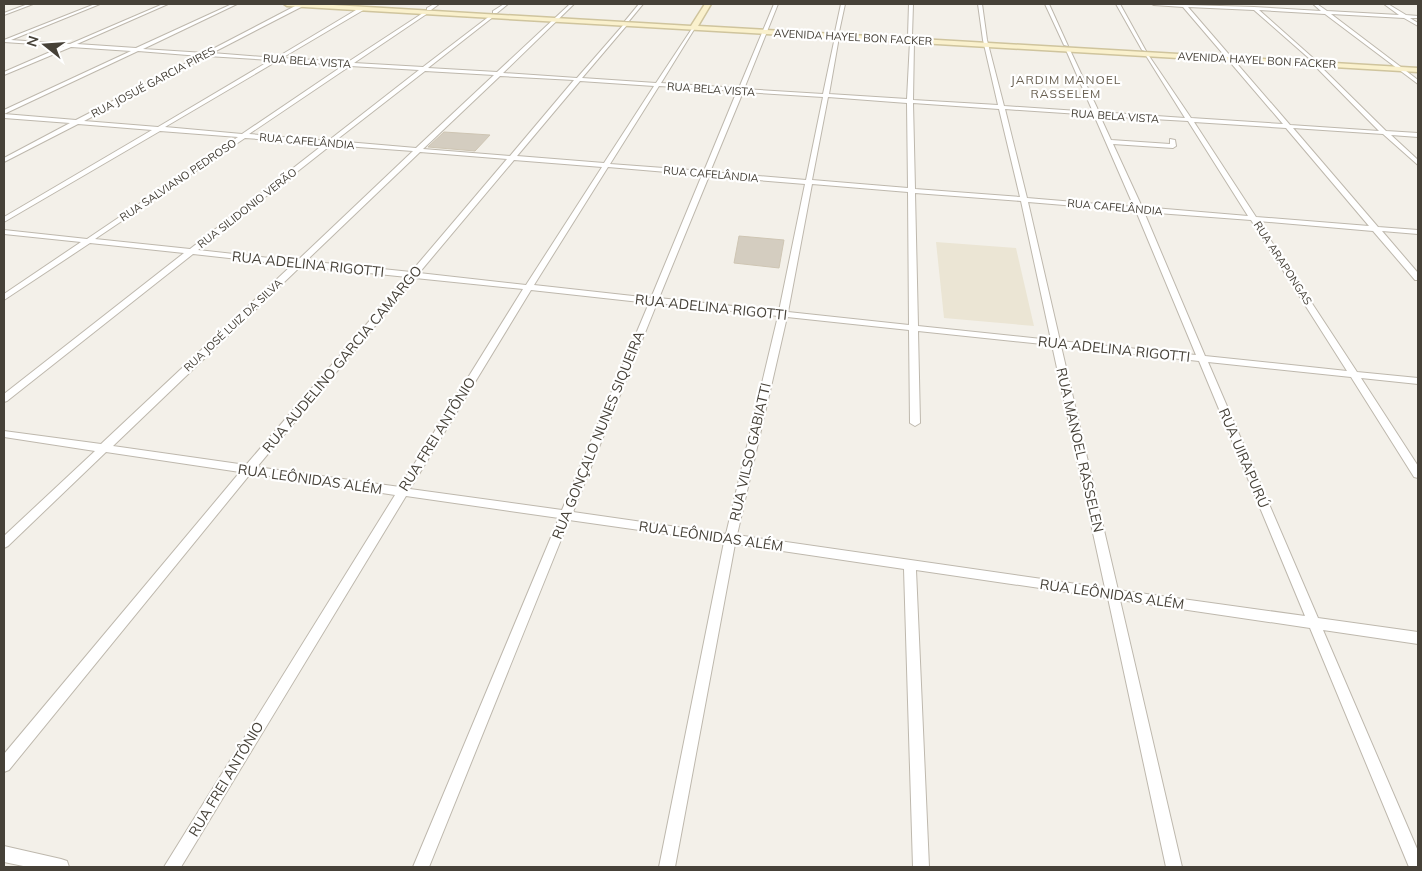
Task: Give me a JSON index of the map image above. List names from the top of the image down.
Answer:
{
  "streets": {
    "main road": ["AVENIDA HAYEL BON FACKER", "RUA FREI ANTÔNIO"],
    "street": [
      "RUA BELA VISTA",
      "RUA JOSUÉ GARCIA PIRES",
      "RUA CAFELÂNDIA",
      "RUA SALVIANO PEDROSO",
      "RUA SILIDONIO VERÃO",
      "RUA ARAPONGAS",
      "RUA ADELINA RIGOTTI",
      "RUA JOSÉ LUIZ DA SILVA",
      "RUA AUDELINO GARCIA CAMARGO",
      "RUA GONÇALO NUNES SIQUEIRA",
      "RUA MANOEL RASSELEN",
      "RUA VILSO GABIATTI",
      "RUA UIRAPURÚ",
      "RUA LEÔNIDAS ALÉM"
    ]
  },
  "crossings": [
    ["AVENIDA HAYEL BON FACKER", "RUA JOSUÉ GARCIA PIRES"],
    ["AVENIDA HAYEL BON FACKER", "RUA SALVIANO PEDROSO"],
    ["AVENIDA HAYEL BON FACKER", "RUA SILIDONIO VERÃO"],
    ["AVENIDA HAYEL BON FACKER", "RUA ARAPONGAS"],
    ["AVENIDA HAYEL BON FACKER", "RUA JOSÉ LUIZ DA SILVA"],
    ["AVENIDA HAYEL BON FACKER", "RUA AUDELINO GARCIA CAMARGO"],
    ["AVENIDA HAYEL BON FACKER", "RUA FREI ANTÔNIO"],
    ["AVENIDA HAYEL BON FACKER", "RUA GONÇALO NUNES SIQUEIRA"],
    ["AVENIDA HAYEL BON FACKER", "RUA MANOEL RASSELEN"],
    ["AVENIDA HAYEL BON FACKER", "RUA VILSO GABIATTI"],
    ["AVENIDA HAYEL BON FACKER", "RUA UIRAPURÚ"],
    ["RUA BELA VISTA", "RUA JOSUÉ GARCIA PIRES"],
    ["RUA BELA VISTA", "RUA SALVIANO PEDROSO"],
    ["RUA BELA VISTA", "RUA SILIDONIO VERÃO"],
    ["RUA BELA VISTA", "RUA ARAPONGAS"],
    ["RUA BELA VISTA", "RUA JOSÉ LUIZ DA SILVA"],
    ["RUA BELA VISTA", "RUA AUDELINO GARCIA CAMARGO"],
    ["RUA BELA VISTA", "RUA FREI ANTÔNIO"],
    ["RUA BELA VISTA", "RUA GONÇALO NUNES SIQUEIRA"],
    ["RUA BELA VISTA", "RUA MANOEL RASSELEN"],
    ["RUA BELA VISTA", "RUA VILSO GABIATTI"],
    ["RUA BELA VISTA", "RUA UIRAPURÚ"],
    ["RUA JOSUÉ GARCIA PIRES", "RUA CAFELÂNDIA"],
    ["RUA CAFELÂNDIA", "RUA SALVIANO PEDROSO"],
    ["RUA CAFELÂNDIA", "RUA SILIDONIO VERÃO"],
    ["RUA CAFELÂNDIA", "RUA ARAPONGAS"],
    ["RUA CAFELÂNDIA", "RUA JOSÉ LUIZ DA SILVA"],
    ["RUA CAFELÂNDIA", "RUA AUDELINO GARCIA CAMARGO"],
    ["RUA CAFELÂNDIA", "RUA FREI ANTÔNIO"],
    ["RUA CAFELÂNDIA", "RUA GONÇALO NUNES SIQUEIRA"],
    ["RUA CAFELÂNDIA", "RUA MANOEL RASSELEN"],
    ["RUA CAFELÂNDIA", "RUA VILSO GABIATTI"],
    ["RUA CAFELÂNDIA", "RUA UIRAPURÚ"],
    ["RUA SALVIANO PEDROSO", "RUA ADELINA RIGOTTI"],
    ["RUA SILIDONIO VERÃO", "RUA ADELINA RIGOTTI"],
    ["RUA ARAPONGAS", "RUA ADELINA RIGOTTI"],
    ["RUA ADELINA RIGOTTI", "RUA JOSÉ LUIZ DA SILVA"],
    ["RUA ADELINA RIGOTTI", "RUA AUDELINO GARCIA CAMARGO"],
    ["RUA ADELINA RIGOTTI", "RUA FREI ANTÔNIO"],
    ["RUA ADELINA RIGOTTI", "RUA GONÇALO NUNES SIQUEIRA"],
    ["RUA ADELINA RIGOTTI", "RUA MANOEL RASSELEN"],
    ["RUA ADELINA RIGOTTI", "RUA VILSO GABIATTI"],
    ["RUA ADELINA RIGOTTI", "RUA UIRAPURÚ"],
    ["RUA JOSÉ LUIZ DA SILVA", "RUA LEÔNIDAS ALÉM"],
    ["RUA AUDELINO GARCIA CAMARGO", "RUA LEÔNIDAS ALÉM"],
    ["RUA FREI ANTÔNIO", "RUA LEÔNIDAS ALÉM"],
    ["RUA GONÇALO NUNES SIQUEIRA", "RUA LEÔNIDAS ALÉM"],
    ["RUA MANOEL RASSELEN", "RUA LEÔNIDAS ALÉM"],
    ["RUA VILSO GABIATTI", "RUA LEÔNIDAS ALÉM"],
    ["RUA UIRAPURÚ", "RUA LEÔNIDAS ALÉM"]
  ],
  "districts": ["JARDIM MANOEL RASSELEM"],
  "north": "left"
}
